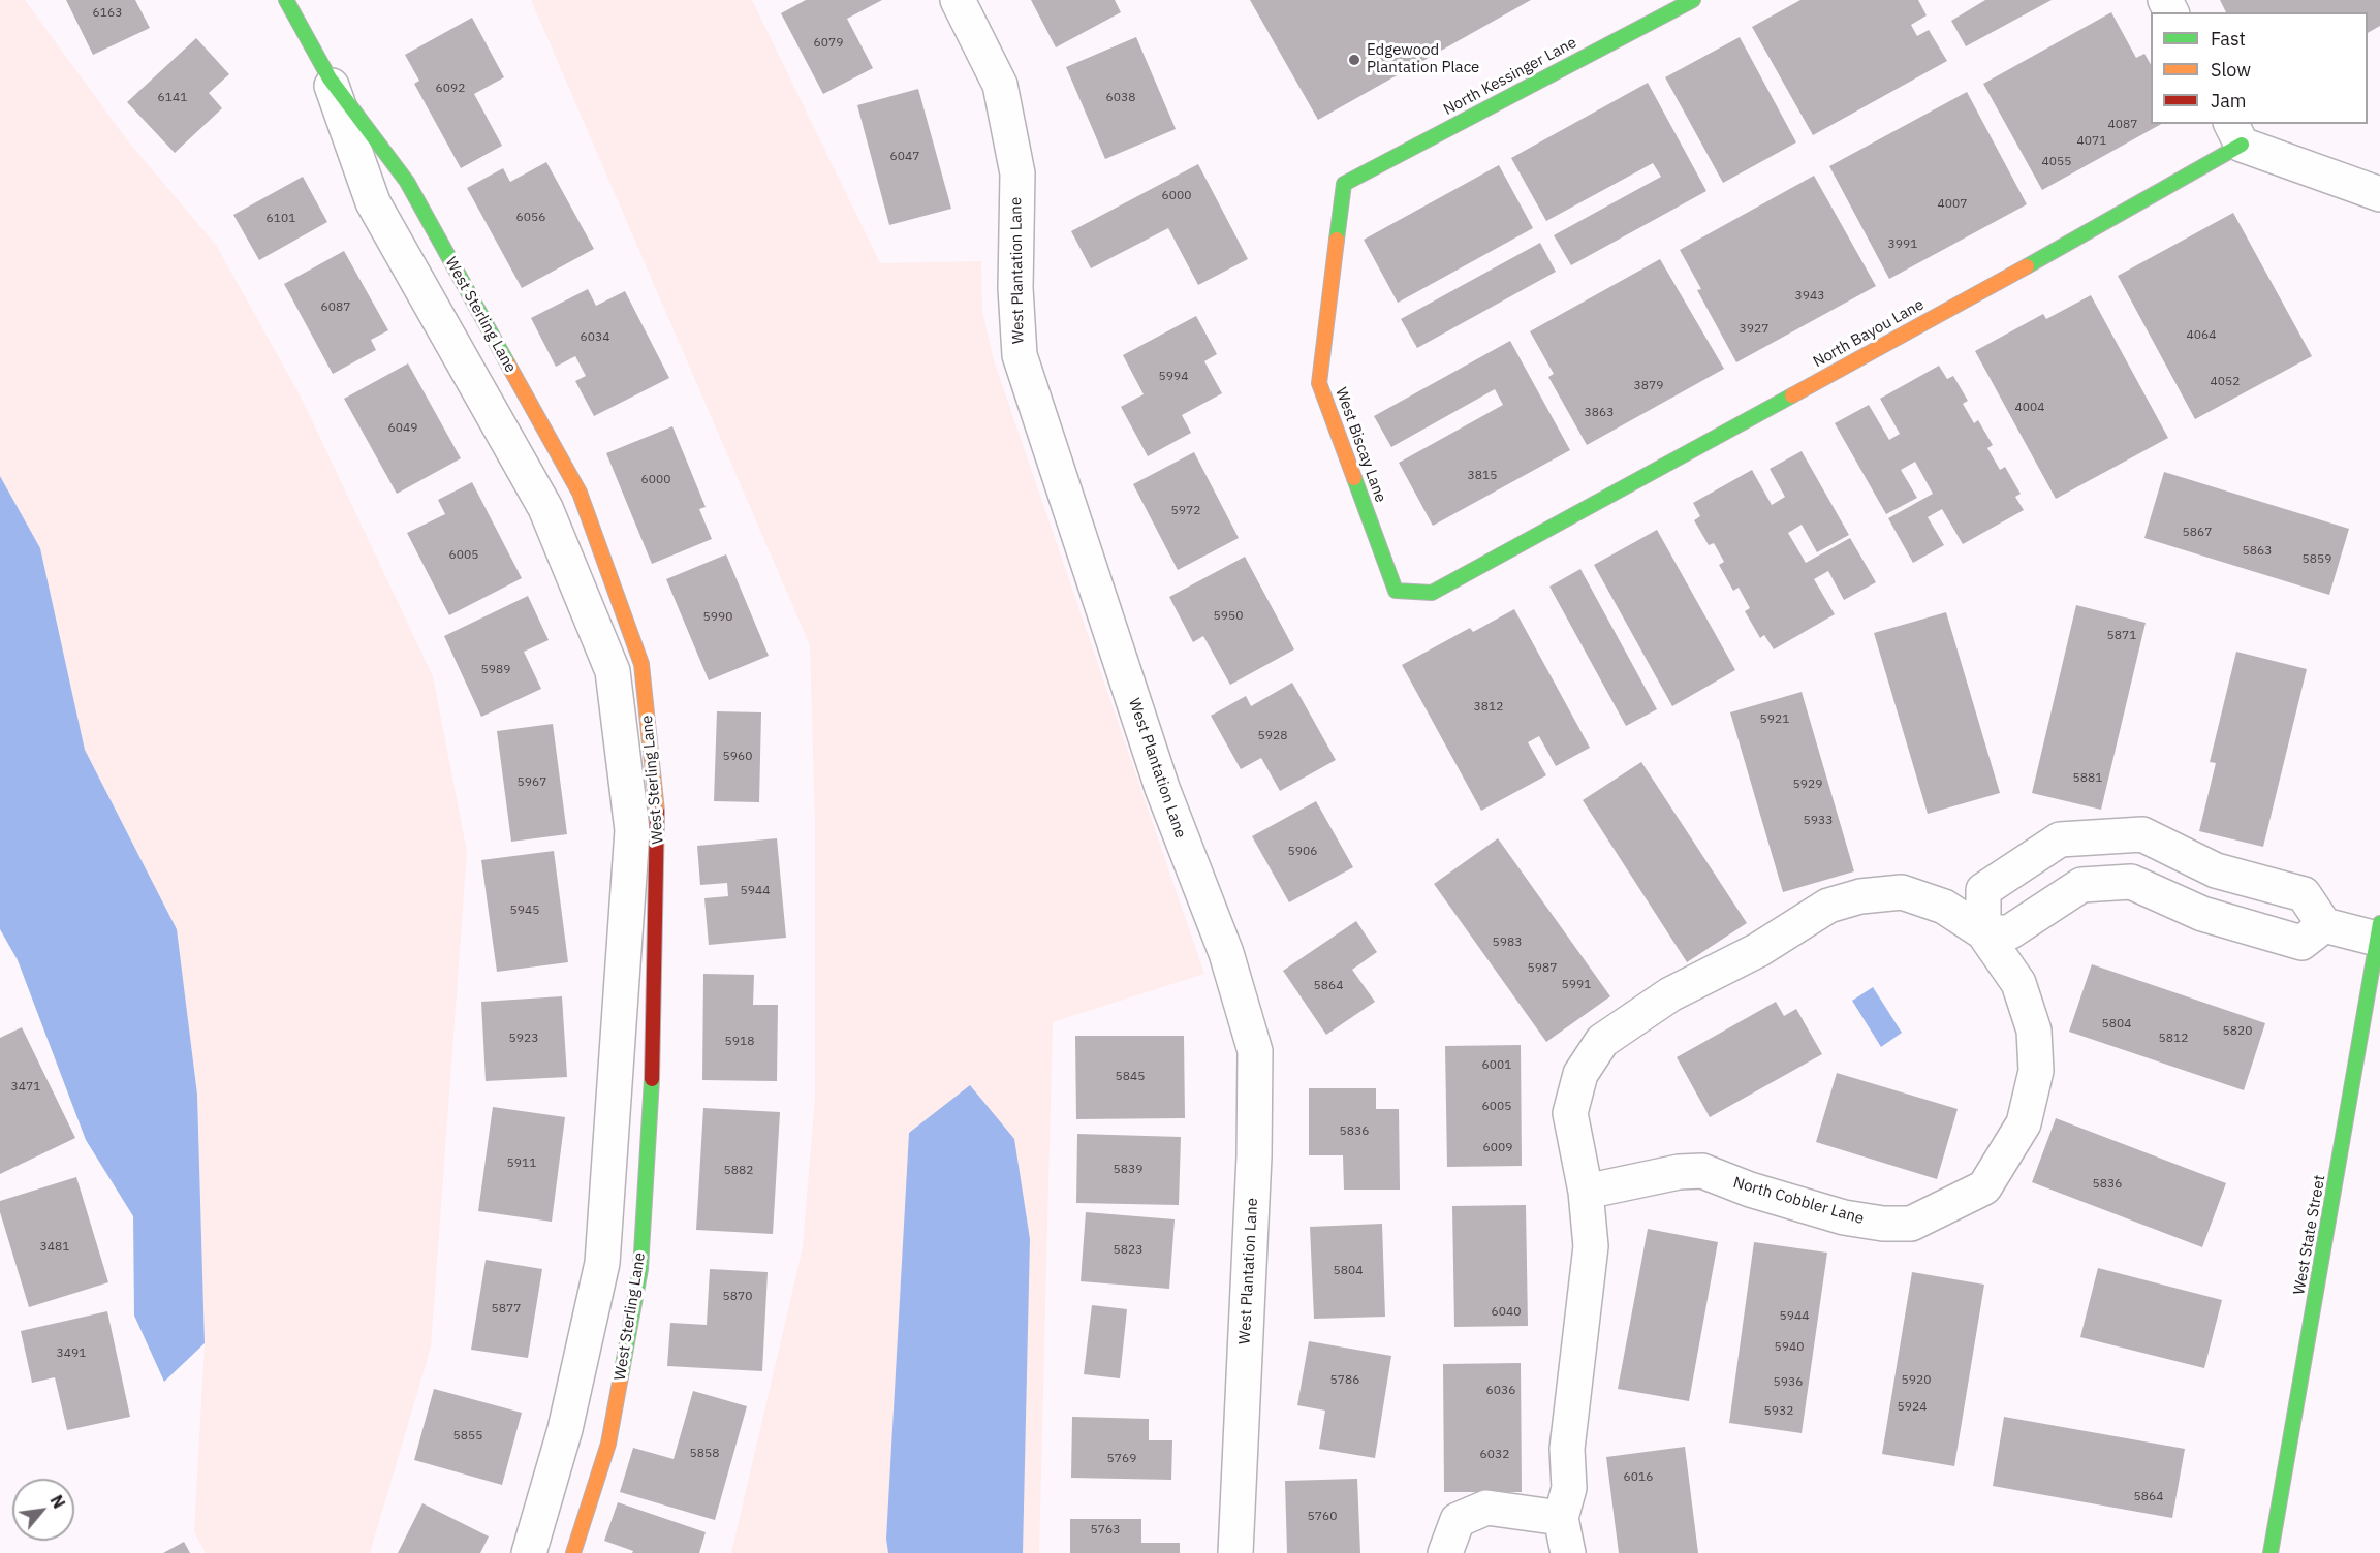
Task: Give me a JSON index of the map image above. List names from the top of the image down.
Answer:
{
  "streets": {
    "street": [
      "North Kessinger Lane",
      "West Plantation Lane",
      "West Sterling Lane",
      "North Bayou Lane",
      "West Biscay Lane",
      "North Cobbler Lane",
      "West State Street"
    ]
  },
  "crossings": [
    ["North Kessinger Lane", "West Biscay Lane"],
    ["North Bayou Lane", "West Biscay Lane"]
  ],
  "places": ["Edgewood Plantation Place"],
  "house_numbers": [
    "6163",
    "6079",
    "6092",
    "6141",
    "6038",
    "4087",
    "4071",
    "6047",
    "4055",
    "6000",
    "4007",
    "6056",
    "6101",
    "3991",
    "3943",
    "6087",
    "3927",
    "4064",
    "6034",
    "5994",
    "4052",
    "3879",
    "4004",
    "3863",
    "6049",
    "3815",
    "6000",
    "5972",
    "5867",
    "5863",
    "6005",
    "5859",
    "5950",
    "5990",
    "5871",
    "5989",
    "3812",
    "5921",
    "5928",
    "5960",
    "5881",
    "5967",
    "5929",
    "5933",
    "5906",
    "5944",
    "5945",
    "5983",
    "5987",
    "5991",
    "5864",
    "5804",
    "5820",
    "5923",
    "5812",
    "5918",
    "6001",
    "5845",
    "3471",
    "6005",
    "5836",
    "6009",
    "5911",
    "5839",
    "5882",
    "5836",
    "3481",
    "5823",
    "5804",
    "5870",
    "5877",
    "6040",
    "5944",
    "5940",
    "3491",
    "5786",
    "5920",
    "5936",
    "6036",
    "5924",
    "5932",
    "5855",
    "5858",
    "6032",
    "5769",
    "6016",
    "5864",
    "5760",
    "5763"
  ],
  "legend": ["Fast", "Slow", "Jam"],
  "north": "top right"
}
